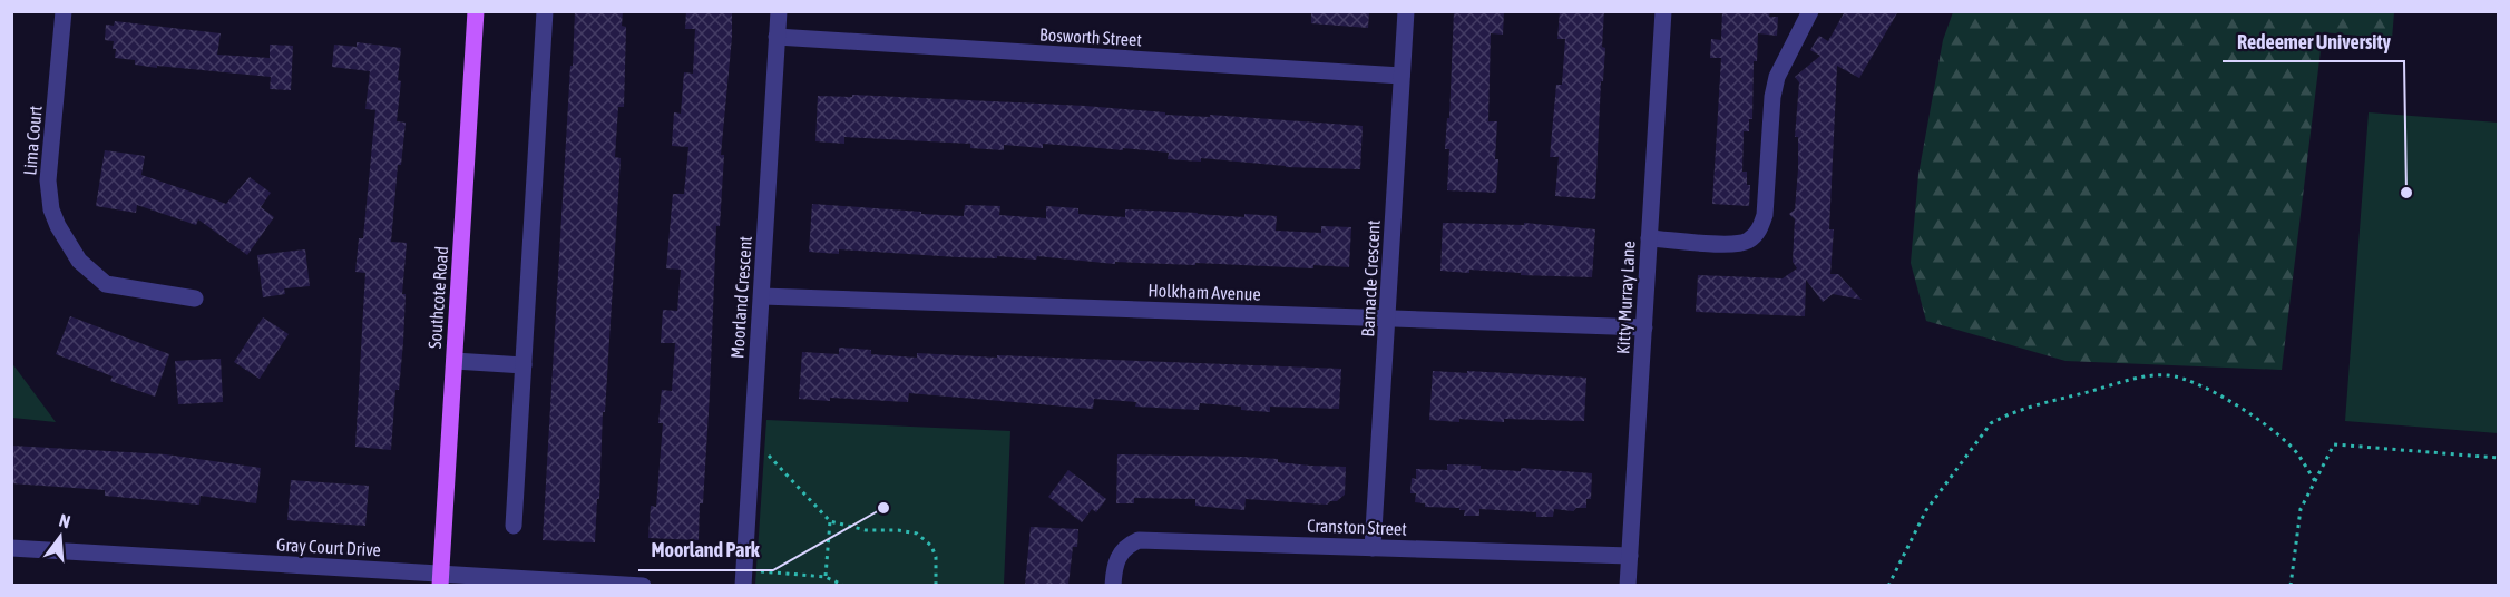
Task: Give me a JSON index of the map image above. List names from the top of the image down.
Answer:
{
  "streets": {
    "main road": ["Southcote Road"],
    "street": [
      "Bosworth Street",
      "Lima Court",
      "Barnacle Crescent",
      "Holkham Avenue",
      "Moorland Crescent",
      "Kitty Murray Lane",
      "Cranston Street",
      "Gray Court Drive"
    ]
  },
  "crossings": [
    ["Bosworth Street", "Barnacle Crescent"],
    ["Bosworth Street", "Moorland Crescent"],
    ["Barnacle Crescent", "Holkham Avenue"],
    ["Barnacle Crescent", "Cranston Street"],
    ["Holkham Avenue", "Moorland Crescent"],
    ["Holkham Avenue", "Kitty Murray Lane"],
    ["Southcote Road", "Gray Court Drive"],
    ["Kitty Murray Lane", "Cranston Street"]
  ],
  "places": ["Redeemer University", "Moorland Park"],
  "north": "top"
}
